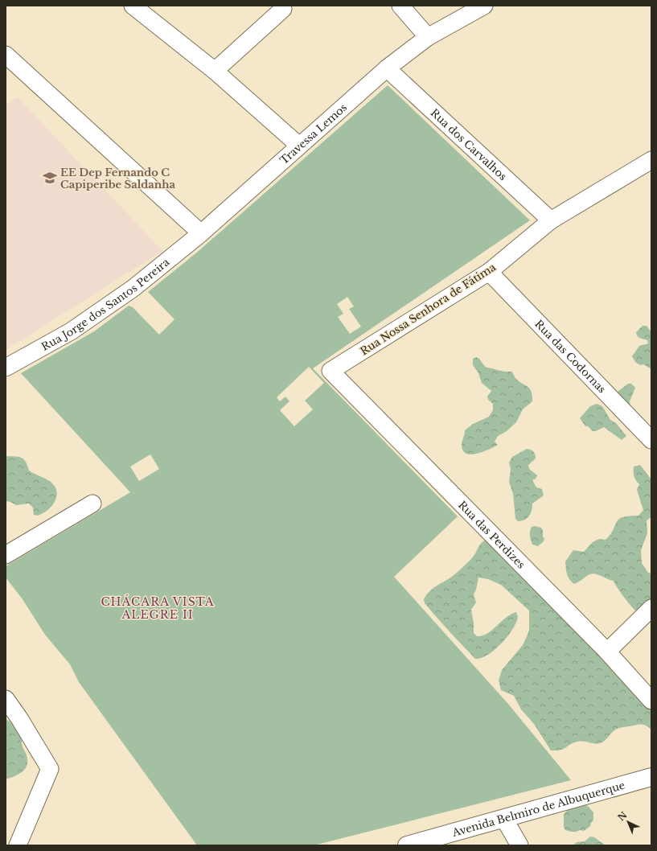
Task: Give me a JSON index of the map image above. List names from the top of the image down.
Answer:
{
  "streets": {
    "main road": ["Avenida Belmiro de Albuquerque"],
    "street": [
      "Travessa Lemos",
      "Rua dos Carvalhos",
      "Rua Jorge dos Santos Pereira",
      "Rua Nossa Senhora de Fátima",
      "Rua das Codornas",
      "Rua das Perdizes"
    ]
  },
  "crossings": [
    ["Travessa Lemos", "Rua dos Carvalhos"],
    ["Travessa Lemos", "Rua Jorge dos Santos Pereira"],
    ["Rua dos Carvalhos", "Rua Nossa Senhora de Fátima"],
    ["Rua Nossa Senhora de Fátima", "Rua das Codornas"],
    ["Rua Nossa Senhora de Fátima", "Rua das Perdizes"]
  ],
  "districts": ["CHÁCARA VISTA ALEGRE II"],
  "places": {
    "school or university": ["EE Dep Fernando C Capiperibe Saldanha"]
  },
  "north": "top left"
}
